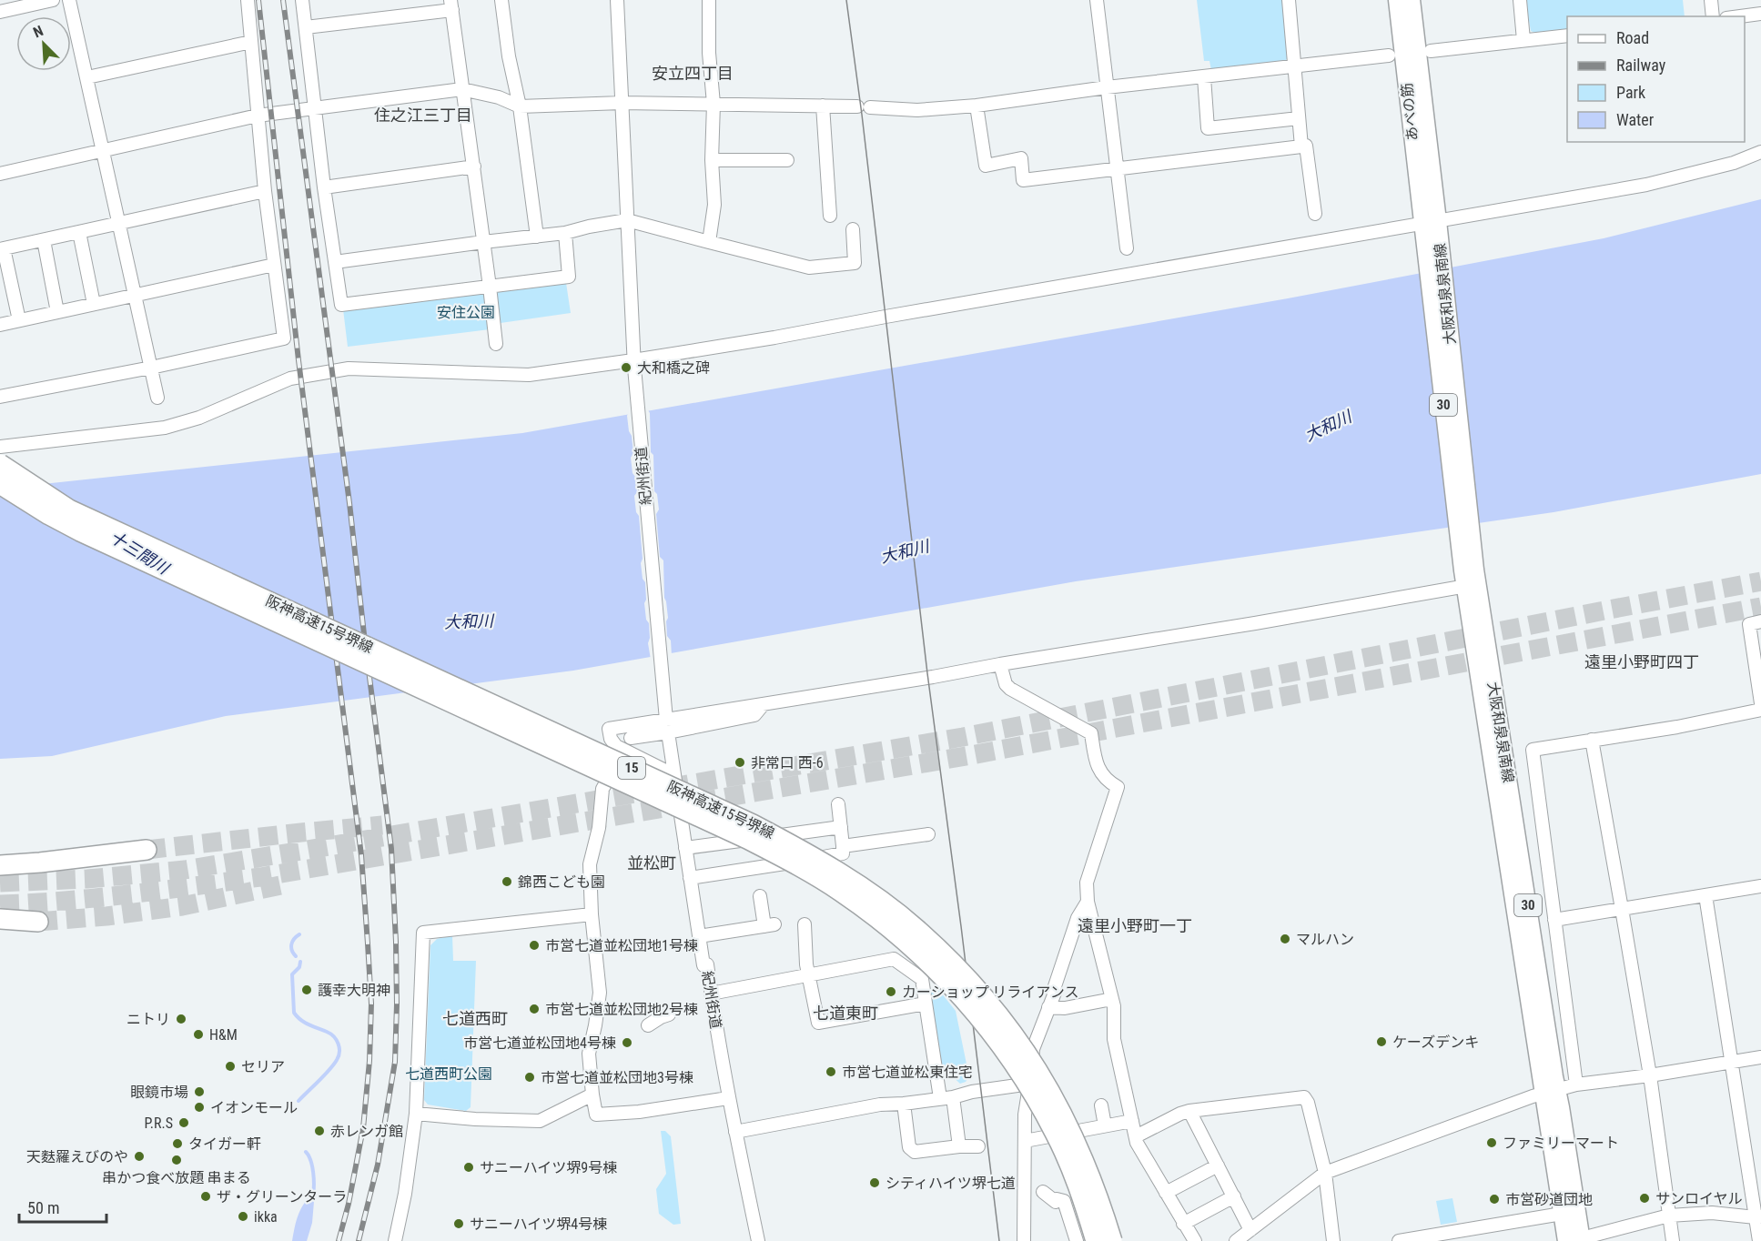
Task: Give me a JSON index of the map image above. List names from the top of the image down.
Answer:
{
  "streets": {
    "highway": ["阪神高速15号堺線", "15"],
    "main road": ["あべの筋", "大阪和泉泉南線", "30"],
    "street": ["紀州街道"]
  },
  "crossings": [
    ["あべの筋", "大阪和泉泉南線"]
  ],
  "districts": [
    "安立四丁目",
    "住之江三丁目",
    "遠里小野町四丁",
    "並松町",
    "遠里小野町一丁",
    "七道東町",
    "七道西町"
  ],
  "water": ["大和川", "十三間川"],
  "parks": ["安住公園", "七道西町公園"],
  "places": [
    "大和橋之碑",
    "非常口 西-6",
    "錦西こども園",
    "マルハン",
    "市営七道並松団地1号棟",
    "護幸大明神",
    "カーショップ リライアンス",
    "市営七道並松団地2号棟",
    "ニトリ",
    "H&M",
    "ケーズデンキ",
    "市営七道並松団地4号棟",
    "セリア",
    "市営七道並松東住宅",
    "市営七道並松団地3号棟",
    "眼鏡市場",
    "イオンモール",
    "P.R.S",
    "赤レンガ館",
    "ファミリーマート",
    "タイガー軒",
    "天麩羅えびのや",
    "串かつ食べ放題 串まる",
    "サニーハイツ堺9号棟",
    "シティハイツ堺七道",
    "ザ・グリーンターラ",
    "サンロイヤル",
    "市営砂道団地",
    "ikka",
    "サニーハイツ堺4号棟"
  ],
  "legend": [
    "Road",
    "Railway",
    "Park",
    "Water"
  ],
  "scale_bar": "50 m",
  "north": "top left"
}
